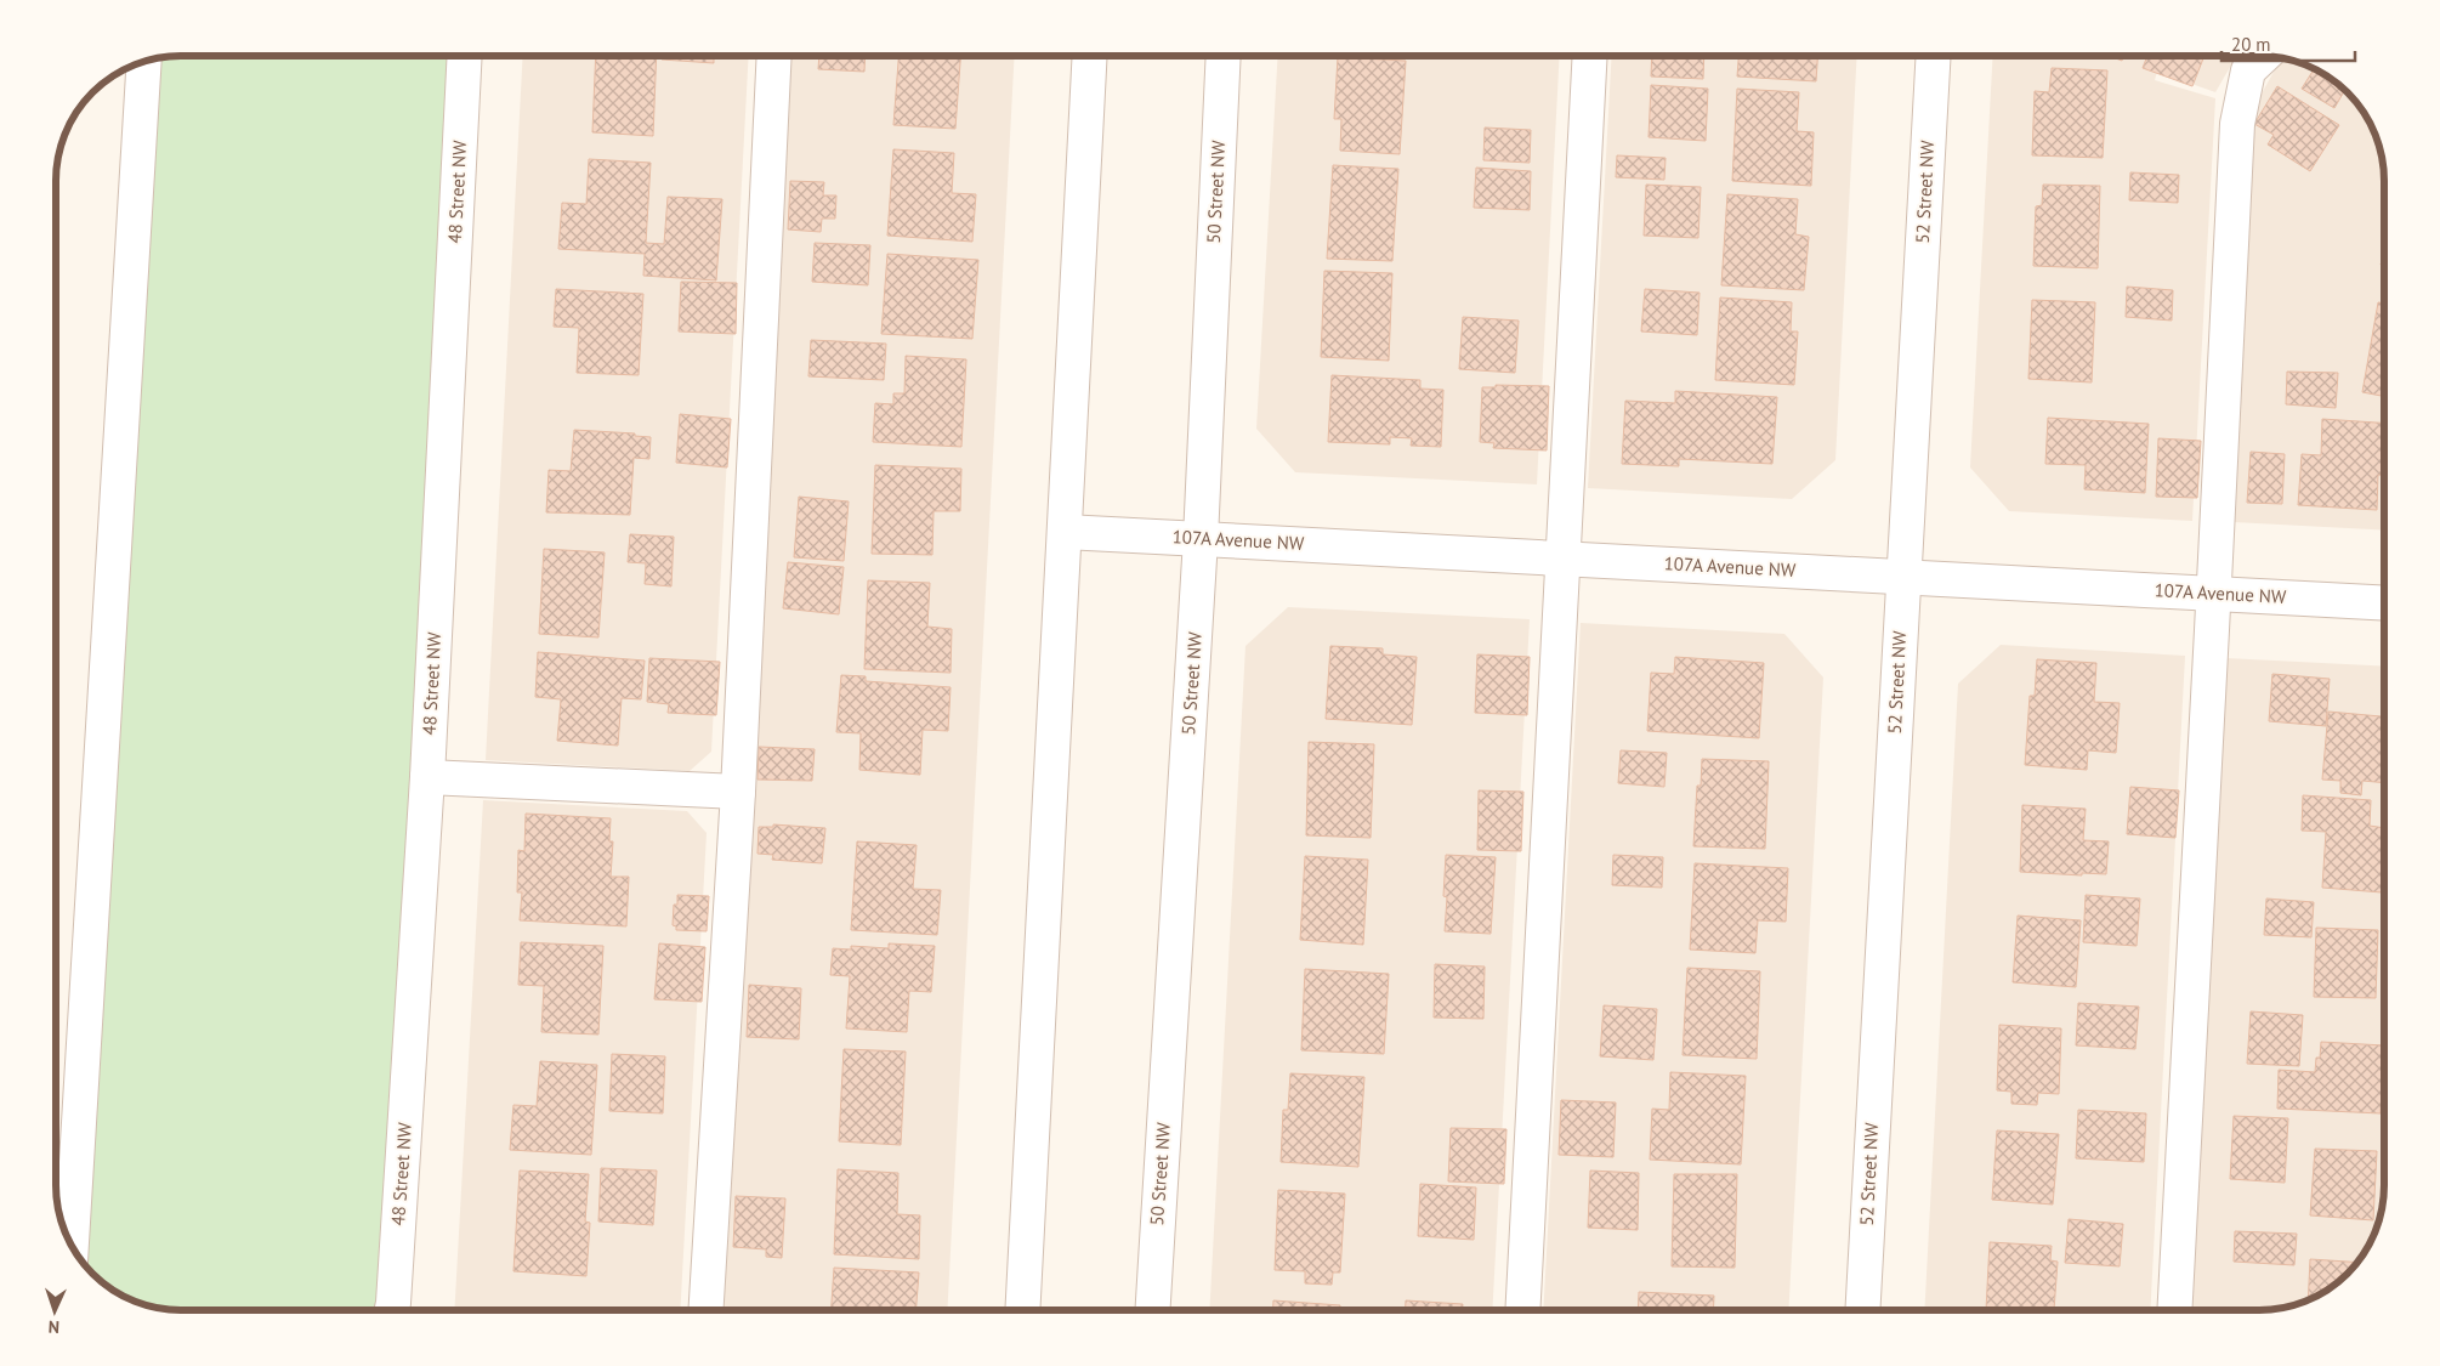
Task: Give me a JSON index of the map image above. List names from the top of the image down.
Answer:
{
  "streets": {
    "street": [
      "48 Street NW",
      "50 Street NW",
      "52 Street NW",
      "107A Avenue NW"
    ]
  },
  "crossings": [
    ["50 Street NW", "107A Avenue NW"],
    ["52 Street NW", "107A Avenue NW"]
  ],
  "scale_bar": "20 m",
  "north": "bottom"
}
